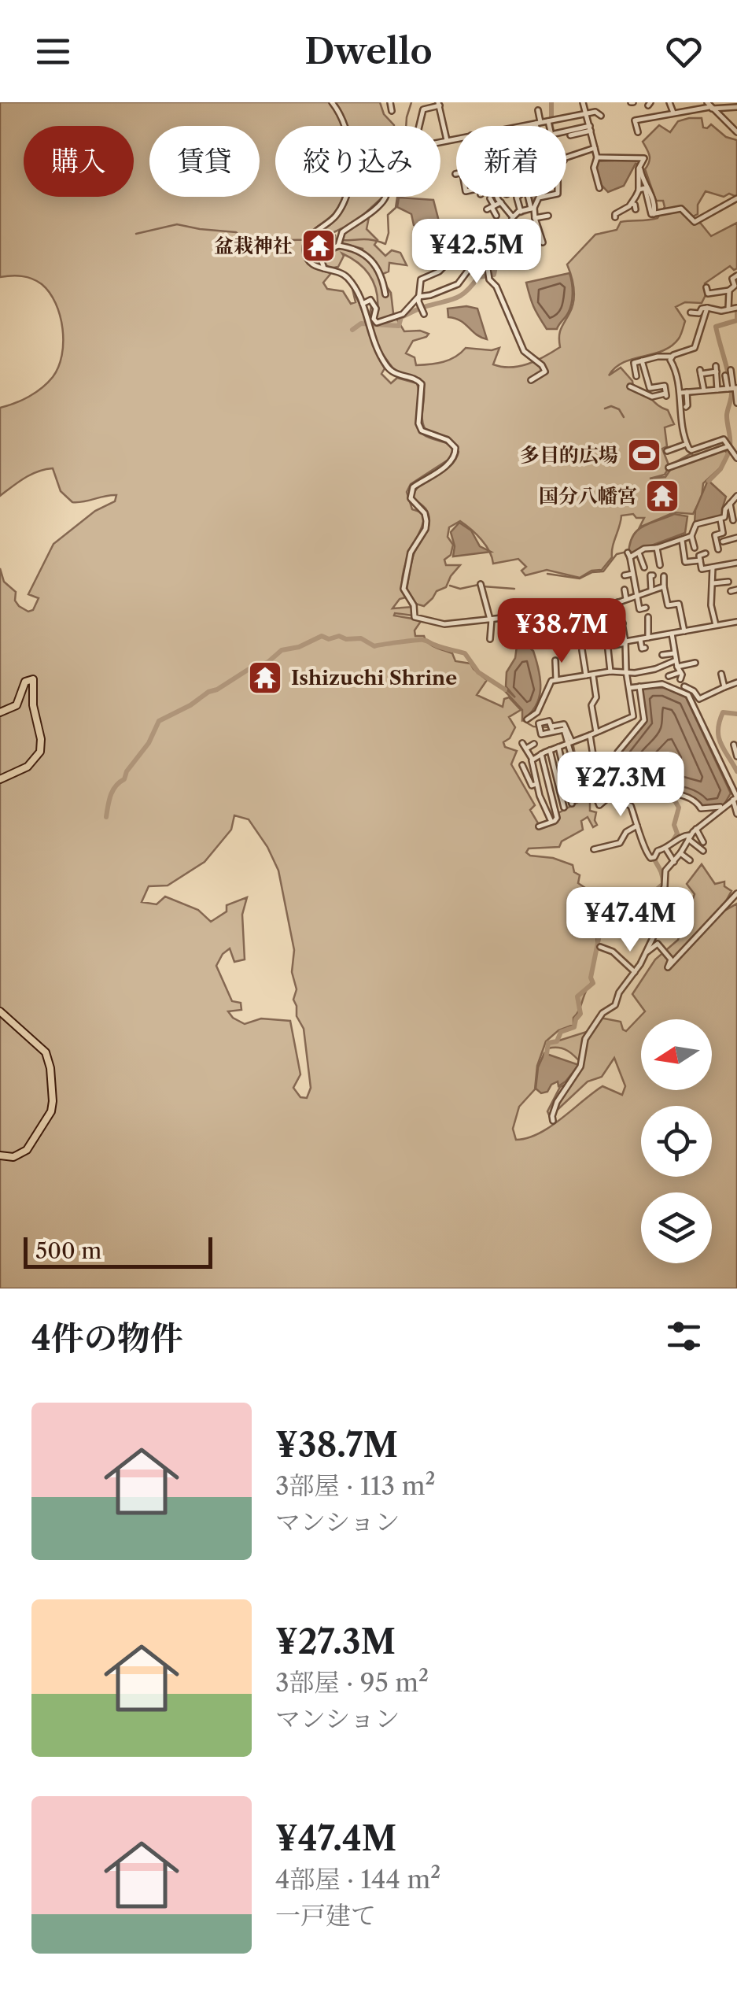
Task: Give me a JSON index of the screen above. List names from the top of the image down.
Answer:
{
  "places": {
    "temple": ["盆栽神社", "国分八幡宮", "Ishizuchi Shrine"],
    "sports": ["多目的広場"]
  },
  "scale_bar": "500 m",
  "north": "left",
  "page": {
    "header": "Dwello",
    "chip": [
      "購入",
      "賃貸",
      "絞り込み",
      "新着"
    ],
    "price": [
      "¥42.5M",
      "¥38.7M",
      "¥27.3M",
      "¥47.4M"
    ],
    "scale": "500 m",
    "heading": "4件の物件",
    "list": [
      {
        "name": "¥38.7M",
        "note": "3部屋 · 113 m² · マンション"
      },
      {
        "name": "¥27.3M",
        "note": "3部屋 · 95 m² · マンション"
      },
      {
        "name": "¥47.4M",
        "note": "4部屋 · 144 m² · 一戸建て"
      }
    ]
  }
}
